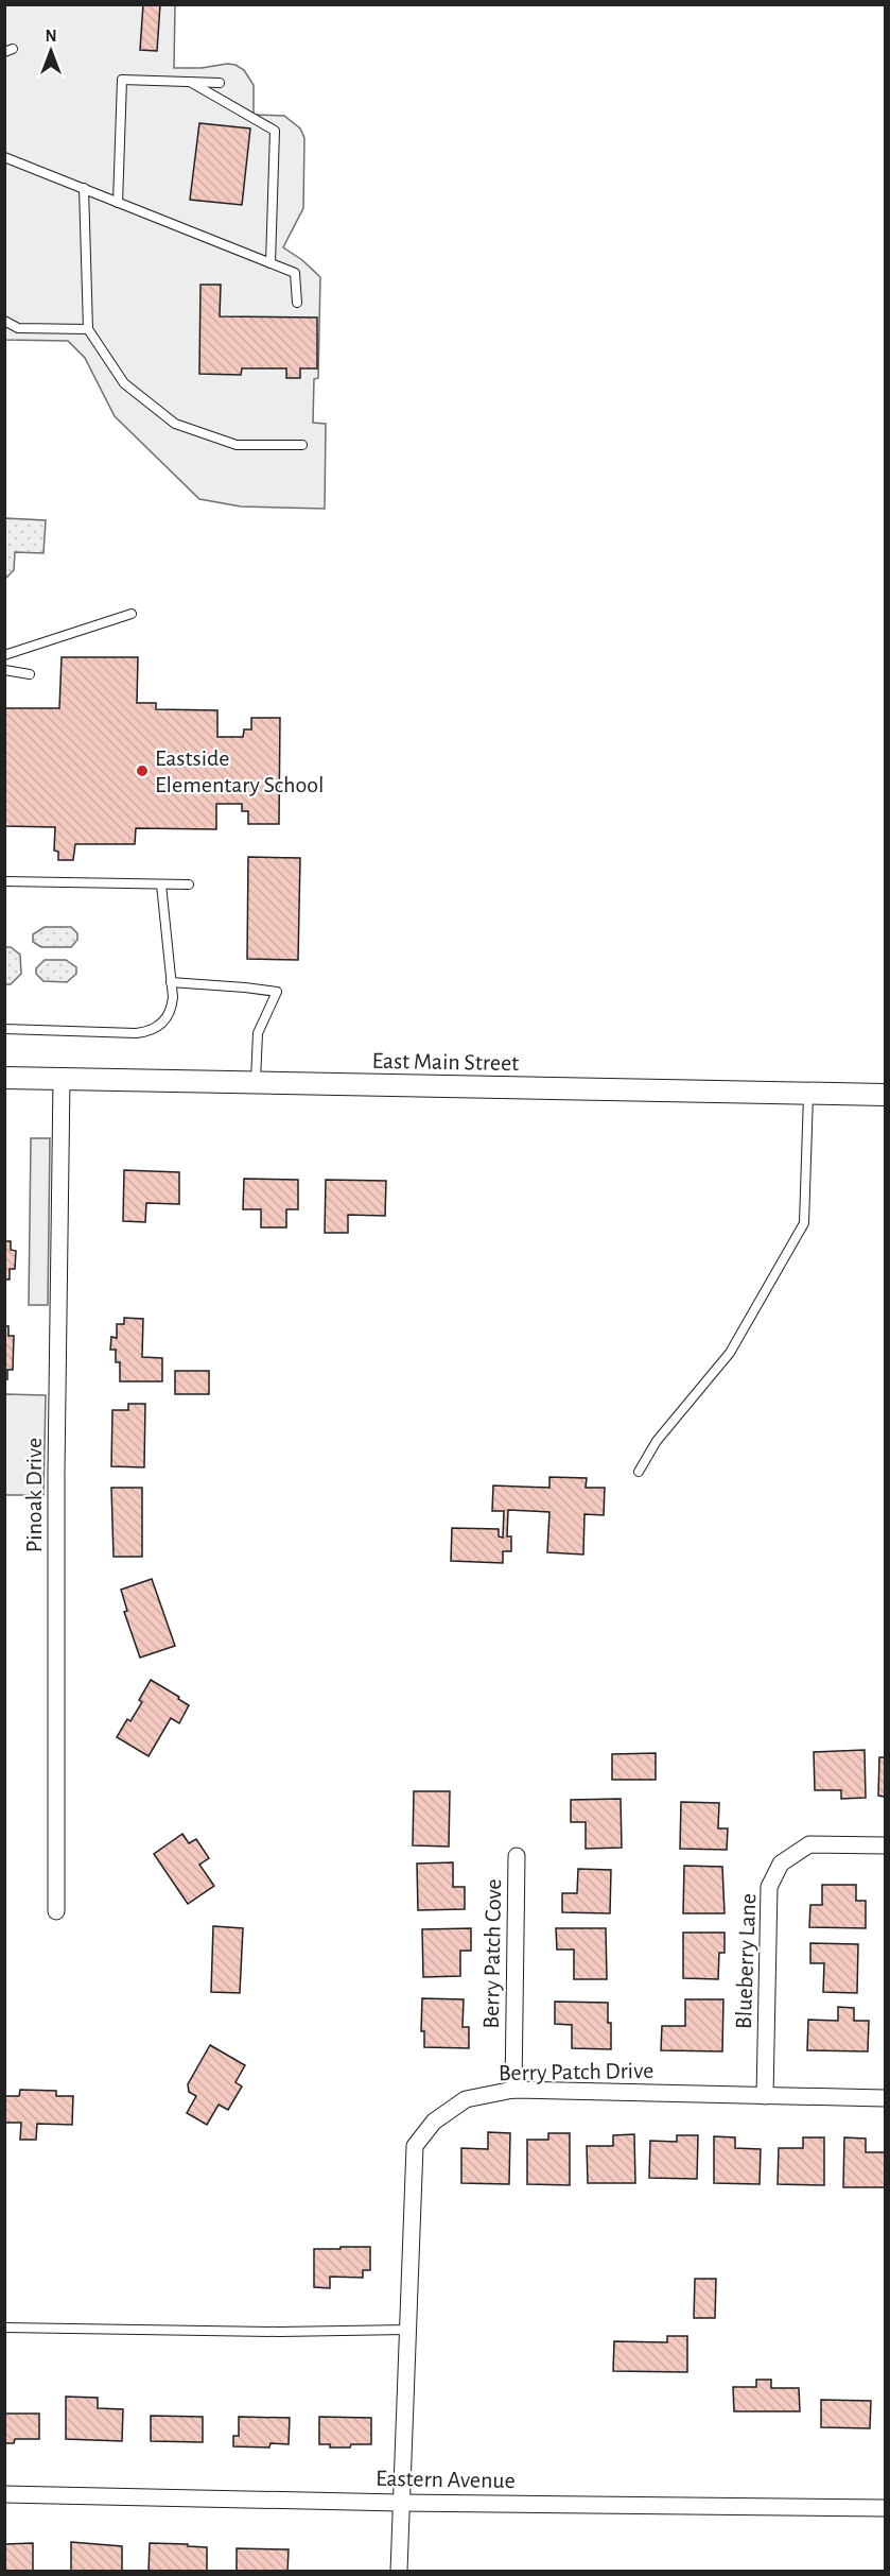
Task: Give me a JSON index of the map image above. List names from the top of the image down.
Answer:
{
  "streets": {
    "street": [
      "East Main Street",
      "Pinoak Drive",
      "Berry Patch Cove",
      "Blueberry Lane",
      "Berry Patch Drive",
      "Eastern Avenue"
    ]
  },
  "crossings": [
    ["East Main Street", "Pinoak Drive"],
    ["Berry Patch Cove", "Berry Patch Drive"],
    ["Blueberry Lane", "Berry Patch Drive"],
    ["Berry Patch Drive", "Eastern Avenue"]
  ],
  "places": ["Eastside Elementary School"],
  "north": "top"
}
